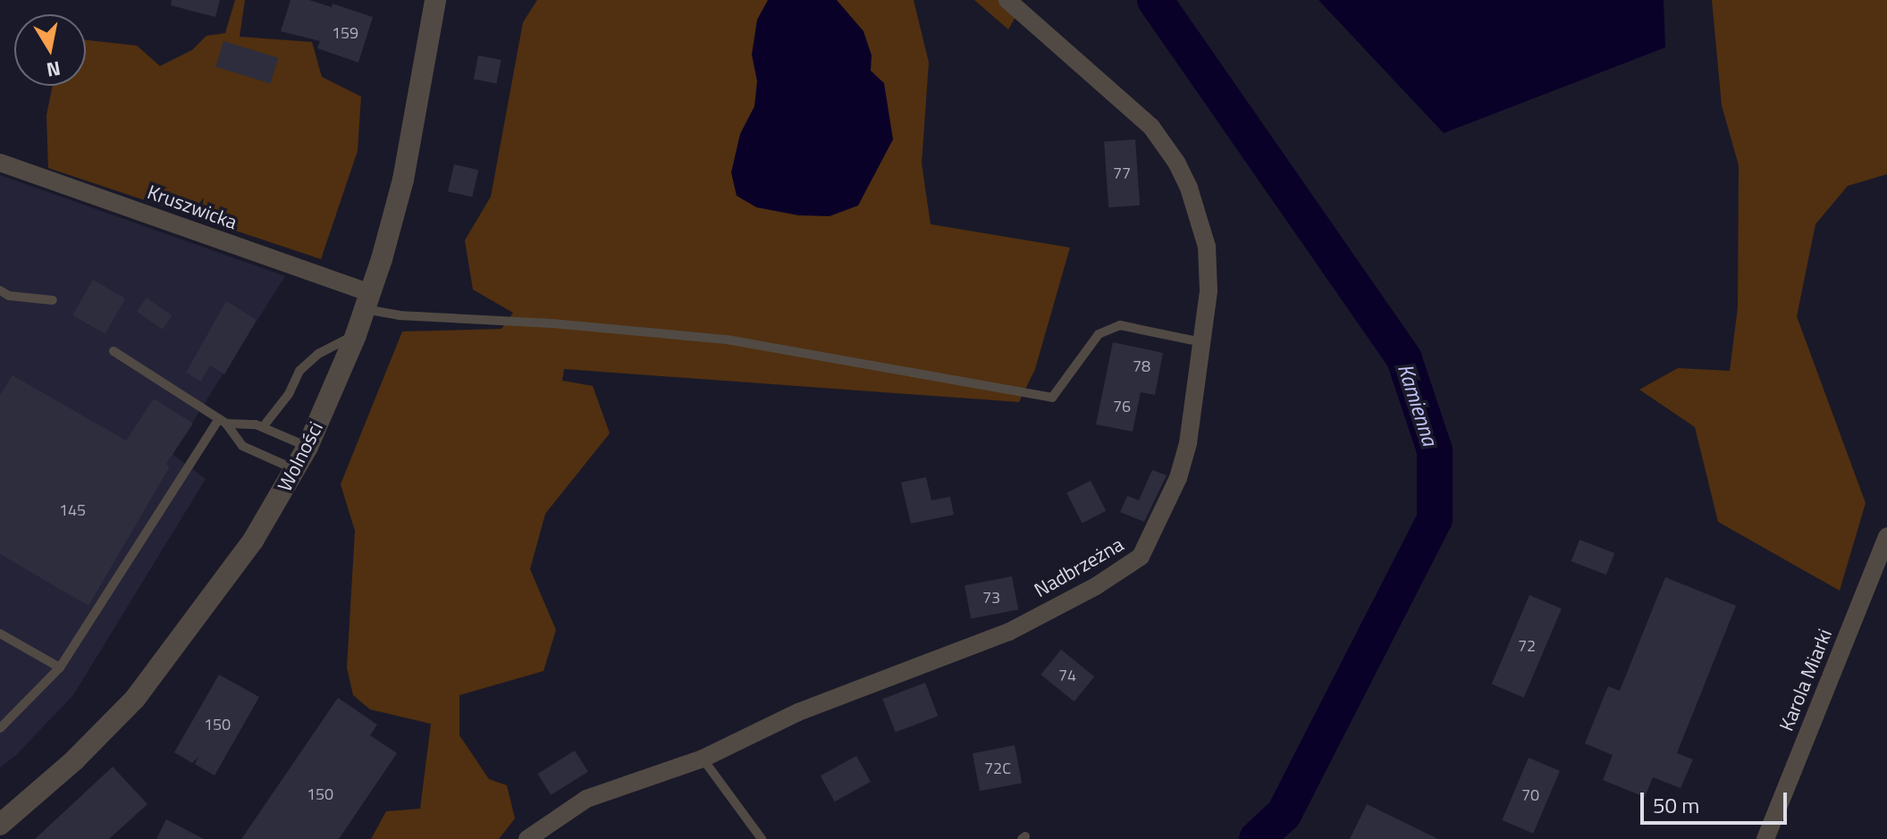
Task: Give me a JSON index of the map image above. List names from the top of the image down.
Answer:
{
  "streets": {
    "street": [
      "Kruszwicka",
      "Wolności",
      "Nadbrzeżna",
      "Karola Miarki"
    ]
  },
  "crossings": [
    ["Kruszwicka", "Wolności"]
  ],
  "water": ["Kamienna"],
  "house_numbers": [
    "159",
    "77",
    "78",
    "76",
    "145",
    "73",
    "72",
    "74",
    "150",
    "72C",
    "150",
    "70"
  ],
  "scale_bar": "50 m",
  "north": "bottom"
}
